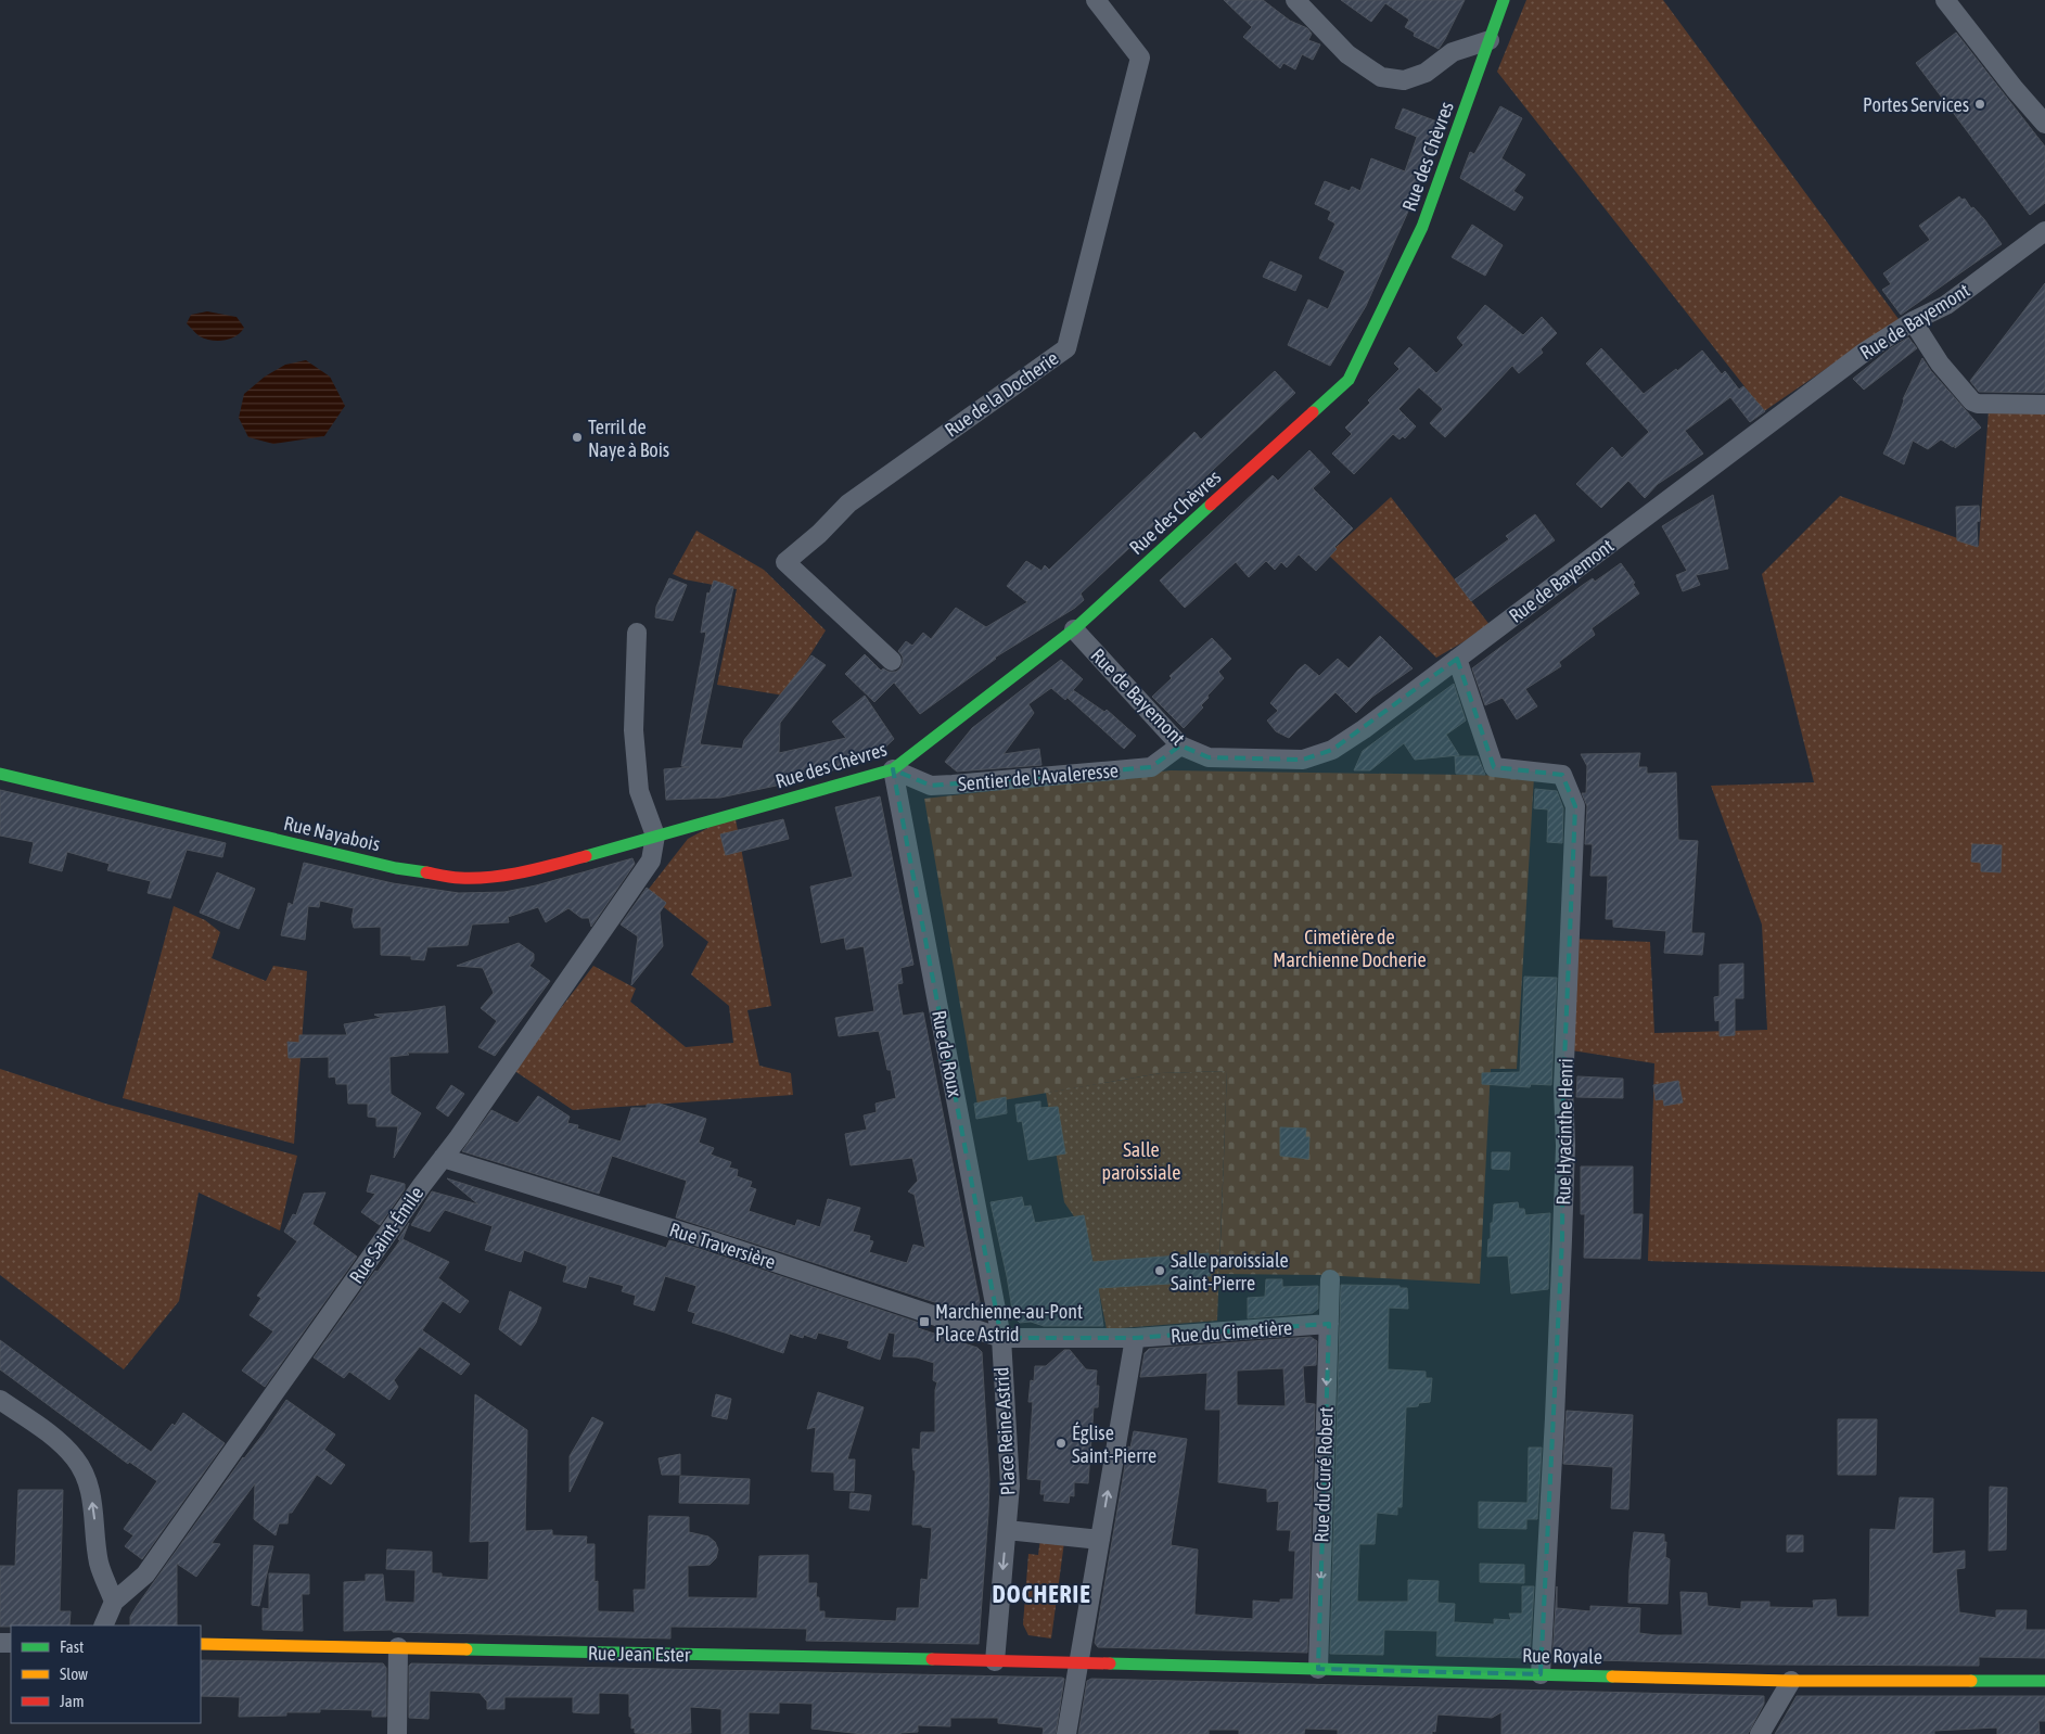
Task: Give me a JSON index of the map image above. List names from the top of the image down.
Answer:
{
  "streets": {
    "street": [
      "Rue des Chèvres",
      "Rue de Bayemont",
      "Rue de la Docherie",
      "Sentier de l'Avaleresse",
      "Rue Nayabois",
      "Rue de Roux",
      "Rue Hyacinthe Henri",
      "Rue Saint-Émile",
      "Rue Traversière",
      "Rue du Cimetière",
      "Place Reine Astrid",
      "Rue du Curé Robert",
      "Rue Jean Ester",
      "Rue Royale"
    ]
  },
  "crossings": [
    ["Rue des Chèvres", "Rue de Bayemont"],
    ["Rue des Chèvres", "Sentier de l'Avaleresse"],
    ["Rue des Chèvres", "Rue Nayabois"],
    ["Rue des Chèvres", "Rue de Roux"],
    ["Rue des Chèvres", "Rue Saint-Émile"],
    ["Rue de Bayemont", "Sentier de l'Avaleresse"],
    ["Rue de Bayemont", "Rue Hyacinthe Henri"],
    ["Sentier de l'Avaleresse", "Rue de Roux"],
    ["Rue Nayabois", "Rue Saint-Émile"],
    ["Rue de Roux", "Rue Traversière"],
    ["Rue de Roux", "Place Reine Astrid"],
    ["Rue Hyacinthe Henri", "Rue Royale"],
    ["Rue Saint-Émile", "Rue Traversière"],
    ["Rue Traversière", "Place Reine Astrid"],
    ["Rue du Cimetière", "Place Reine Astrid"],
    ["Rue du Cimetière", "Rue du Curé Robert"],
    ["Place Reine Astrid", "Rue Jean Ester"],
    ["Rue du Curé Robert", "Rue Royale"],
    ["Rue Jean Ester", "Rue Royale"]
  ],
  "one_way": ["Rue du Curé Robert"],
  "districts": ["DOCHERIE"],
  "parks": ["Cimetière de Marchienne Docherie", "Salle paroissiale"],
  "places": {
    "other": [
      "Portes Services",
      "Terril de Naye à Bois",
      "Salle paroissiale Saint-Pierre",
      "Église Saint-Pierre"
    ],
    "transit": ["Marchienne-au-Pont Place Astrid"]
  },
  "legend": ["Fast", "Slow", "Jam"]
}
